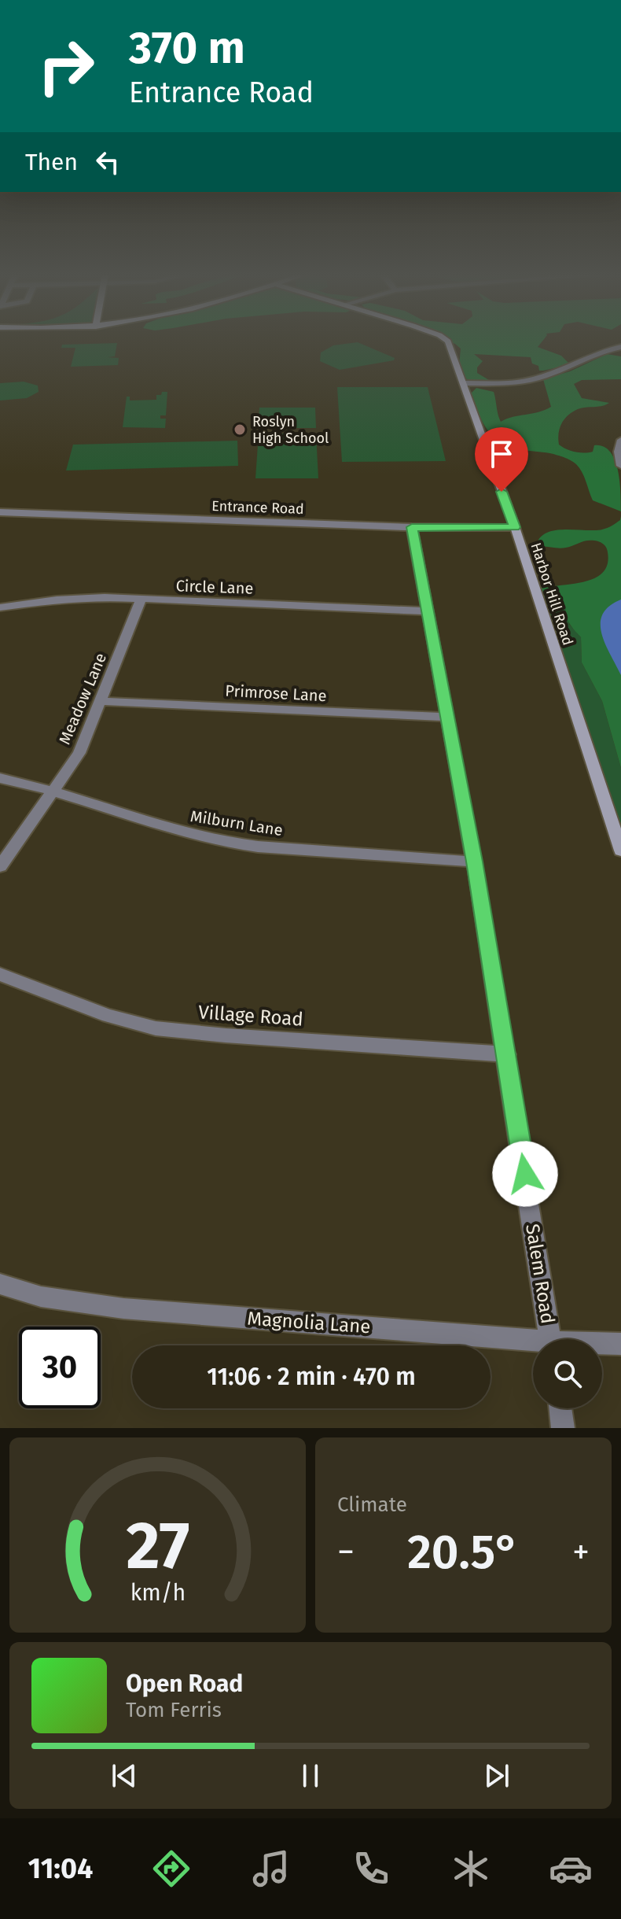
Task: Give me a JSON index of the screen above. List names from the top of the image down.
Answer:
{
  "streets": {
    "street": [
      "Entrance Road",
      "Circle Lane",
      "Harbor Hill Road",
      "Primrose Lane",
      "Meadow Lane",
      "Milburn Lane",
      "Village Road",
      "Salem Road",
      "Magnolia Lane"
    ]
  },
  "crossings": [
    ["Entrance Road", "Harbor Hill Road"],
    ["Entrance Road", "Salem Road"],
    ["Circle Lane", "Meadow Lane"],
    ["Circle Lane", "Salem Road"],
    ["Primrose Lane", "Meadow Lane"],
    ["Primrose Lane", "Salem Road"],
    ["Meadow Lane", "Milburn Lane"],
    ["Milburn Lane", "Salem Road"],
    ["Village Road", "Salem Road"]
  ],
  "places": ["Roslyn High School"],
  "page": {
    "turn": ["370 m", "Entrance Road"],
    "then": "Then",
    "limit": "30",
    "trip": "11:06 · 2 min · 470 m",
    "tile": "Climate",
    "heat": ["−", "20.5°", "+"],
    "song": ["Open Road", "Tom Ferris"],
    "tabs": "11:04",
    "gauge": ["27", "km/h"]
  }
}
